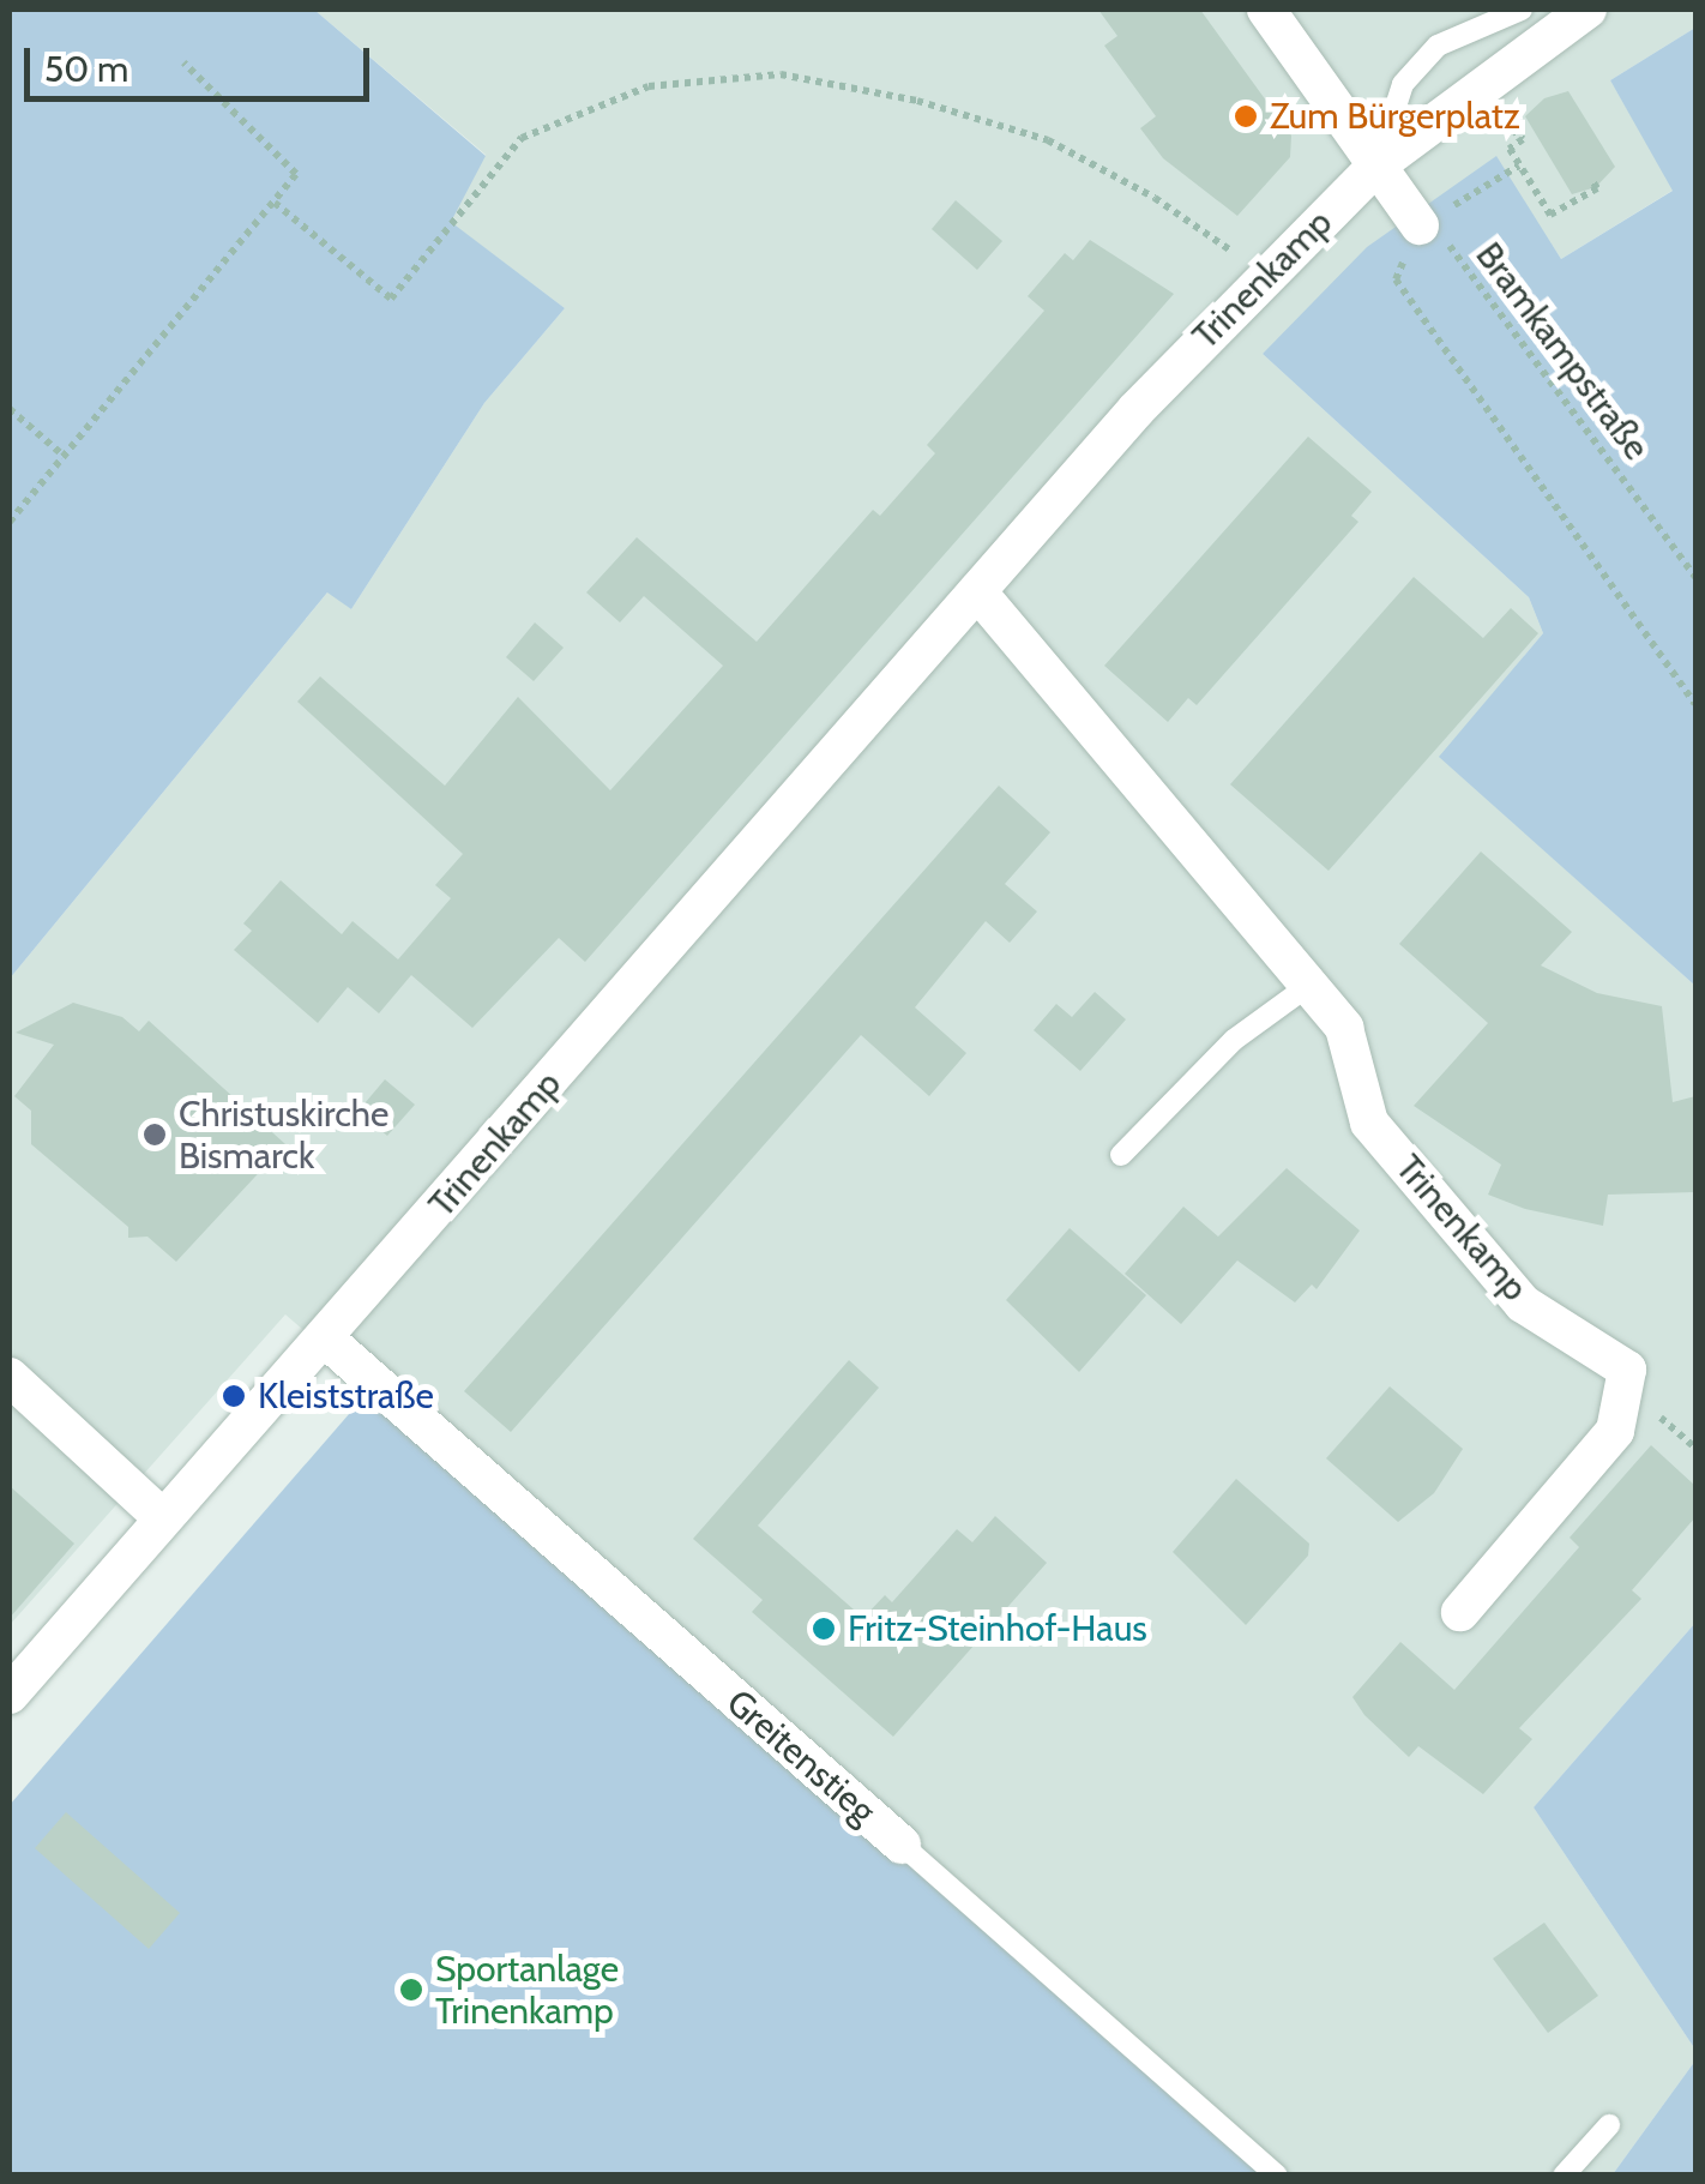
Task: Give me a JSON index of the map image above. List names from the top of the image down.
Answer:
{
  "streets": {
    "street": ["Trinenkamp", "Greitenstieg"],
    "path": ["Bramkampstraße"]
  },
  "crossings": [
    ["Trinenkamp", "Greitenstieg"]
  ],
  "places": [
    "Zum Bürgerplatz",
    "Christuskirche Bismarck",
    "Kleiststraße",
    "Fritz-Steinhof-Haus",
    "Sportanlage Trinenkamp"
  ],
  "scale_bar": "50 m"
}
